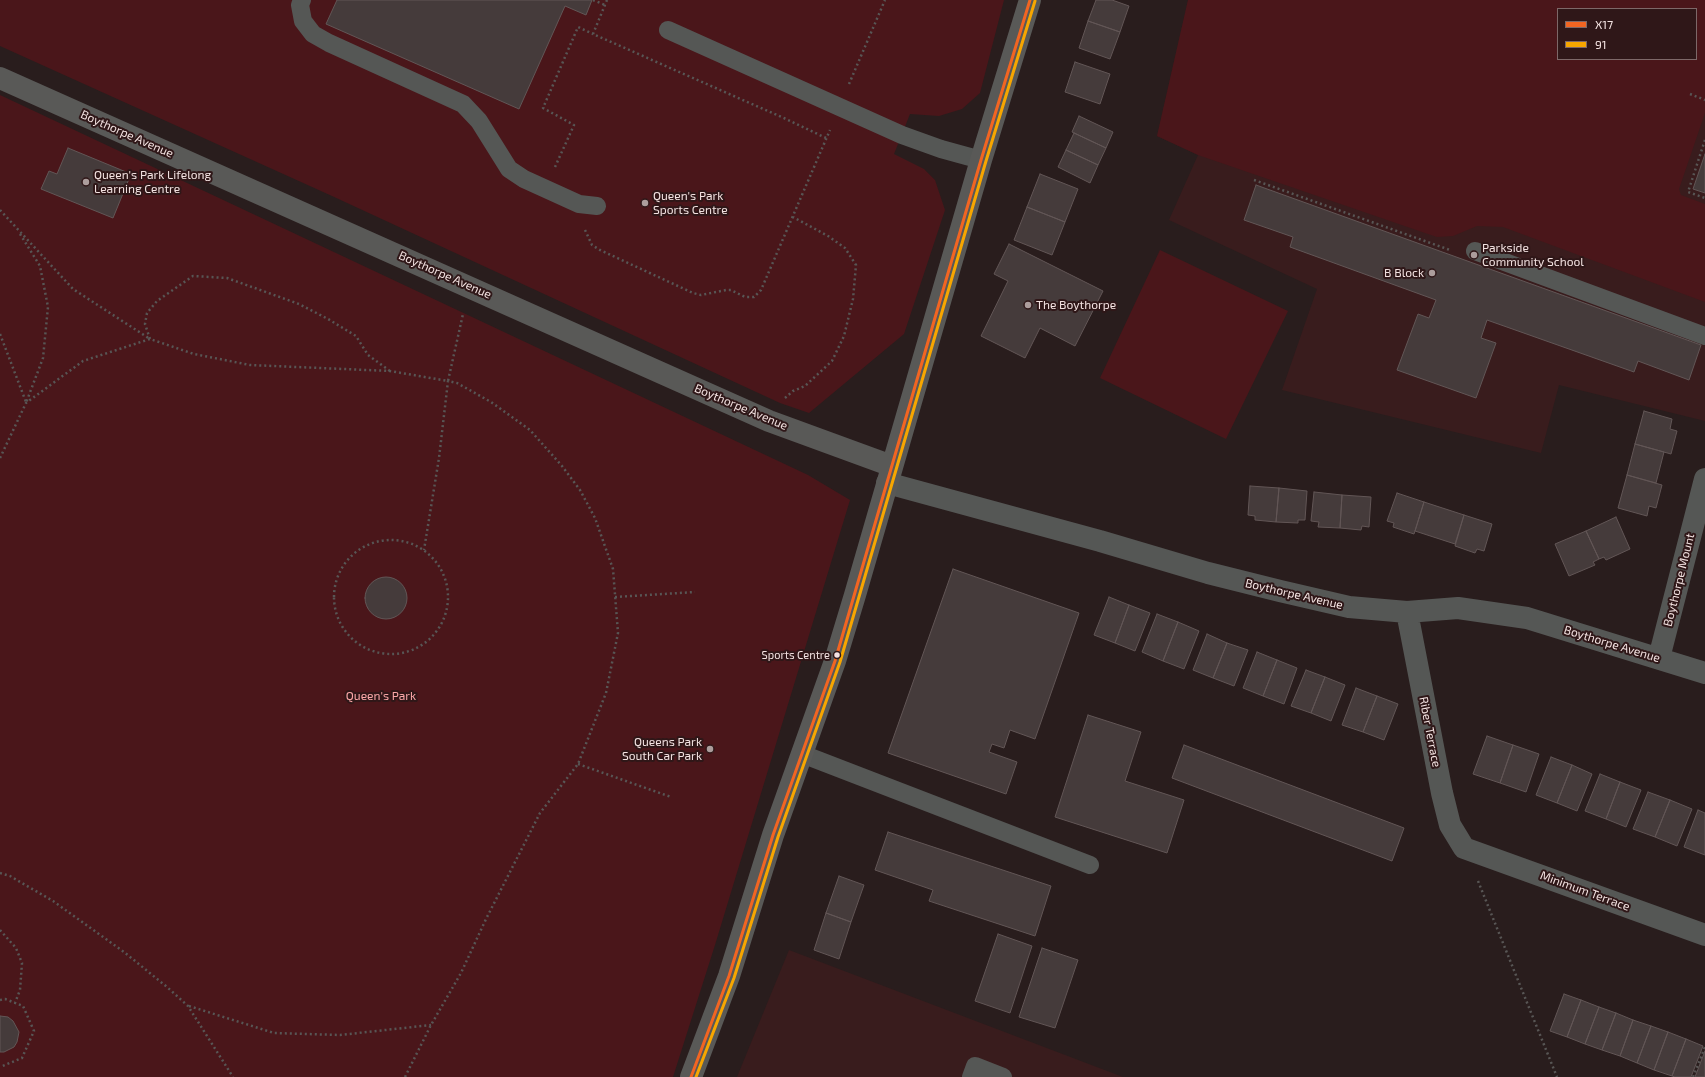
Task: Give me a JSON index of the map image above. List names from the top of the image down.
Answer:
{
  "streets": {
    "street": [
      "Boythorpe Avenue",
      "Boythorpe Mount",
      "Riber Terrace",
      "Minimum Terrace"
    ]
  },
  "crossings": [
    ["Boythorpe Avenue", "Boythorpe Mount"],
    ["Boythorpe Avenue", "Riber Terrace"],
    ["Riber Terrace", "Minimum Terrace"]
  ],
  "parks": ["Queen's Park"],
  "places": [
    "Queen's Park Lifelong Learning Centre",
    "Queen's Park Sports Centre",
    "Parkside Community School",
    "B Block",
    "The Boythorpe",
    "Sports Centre",
    "Queens Park South Car Park"
  ],
  "lines": ["transit line X17", "transit line 91"],
  "legend": ["X17", "91"]
}
